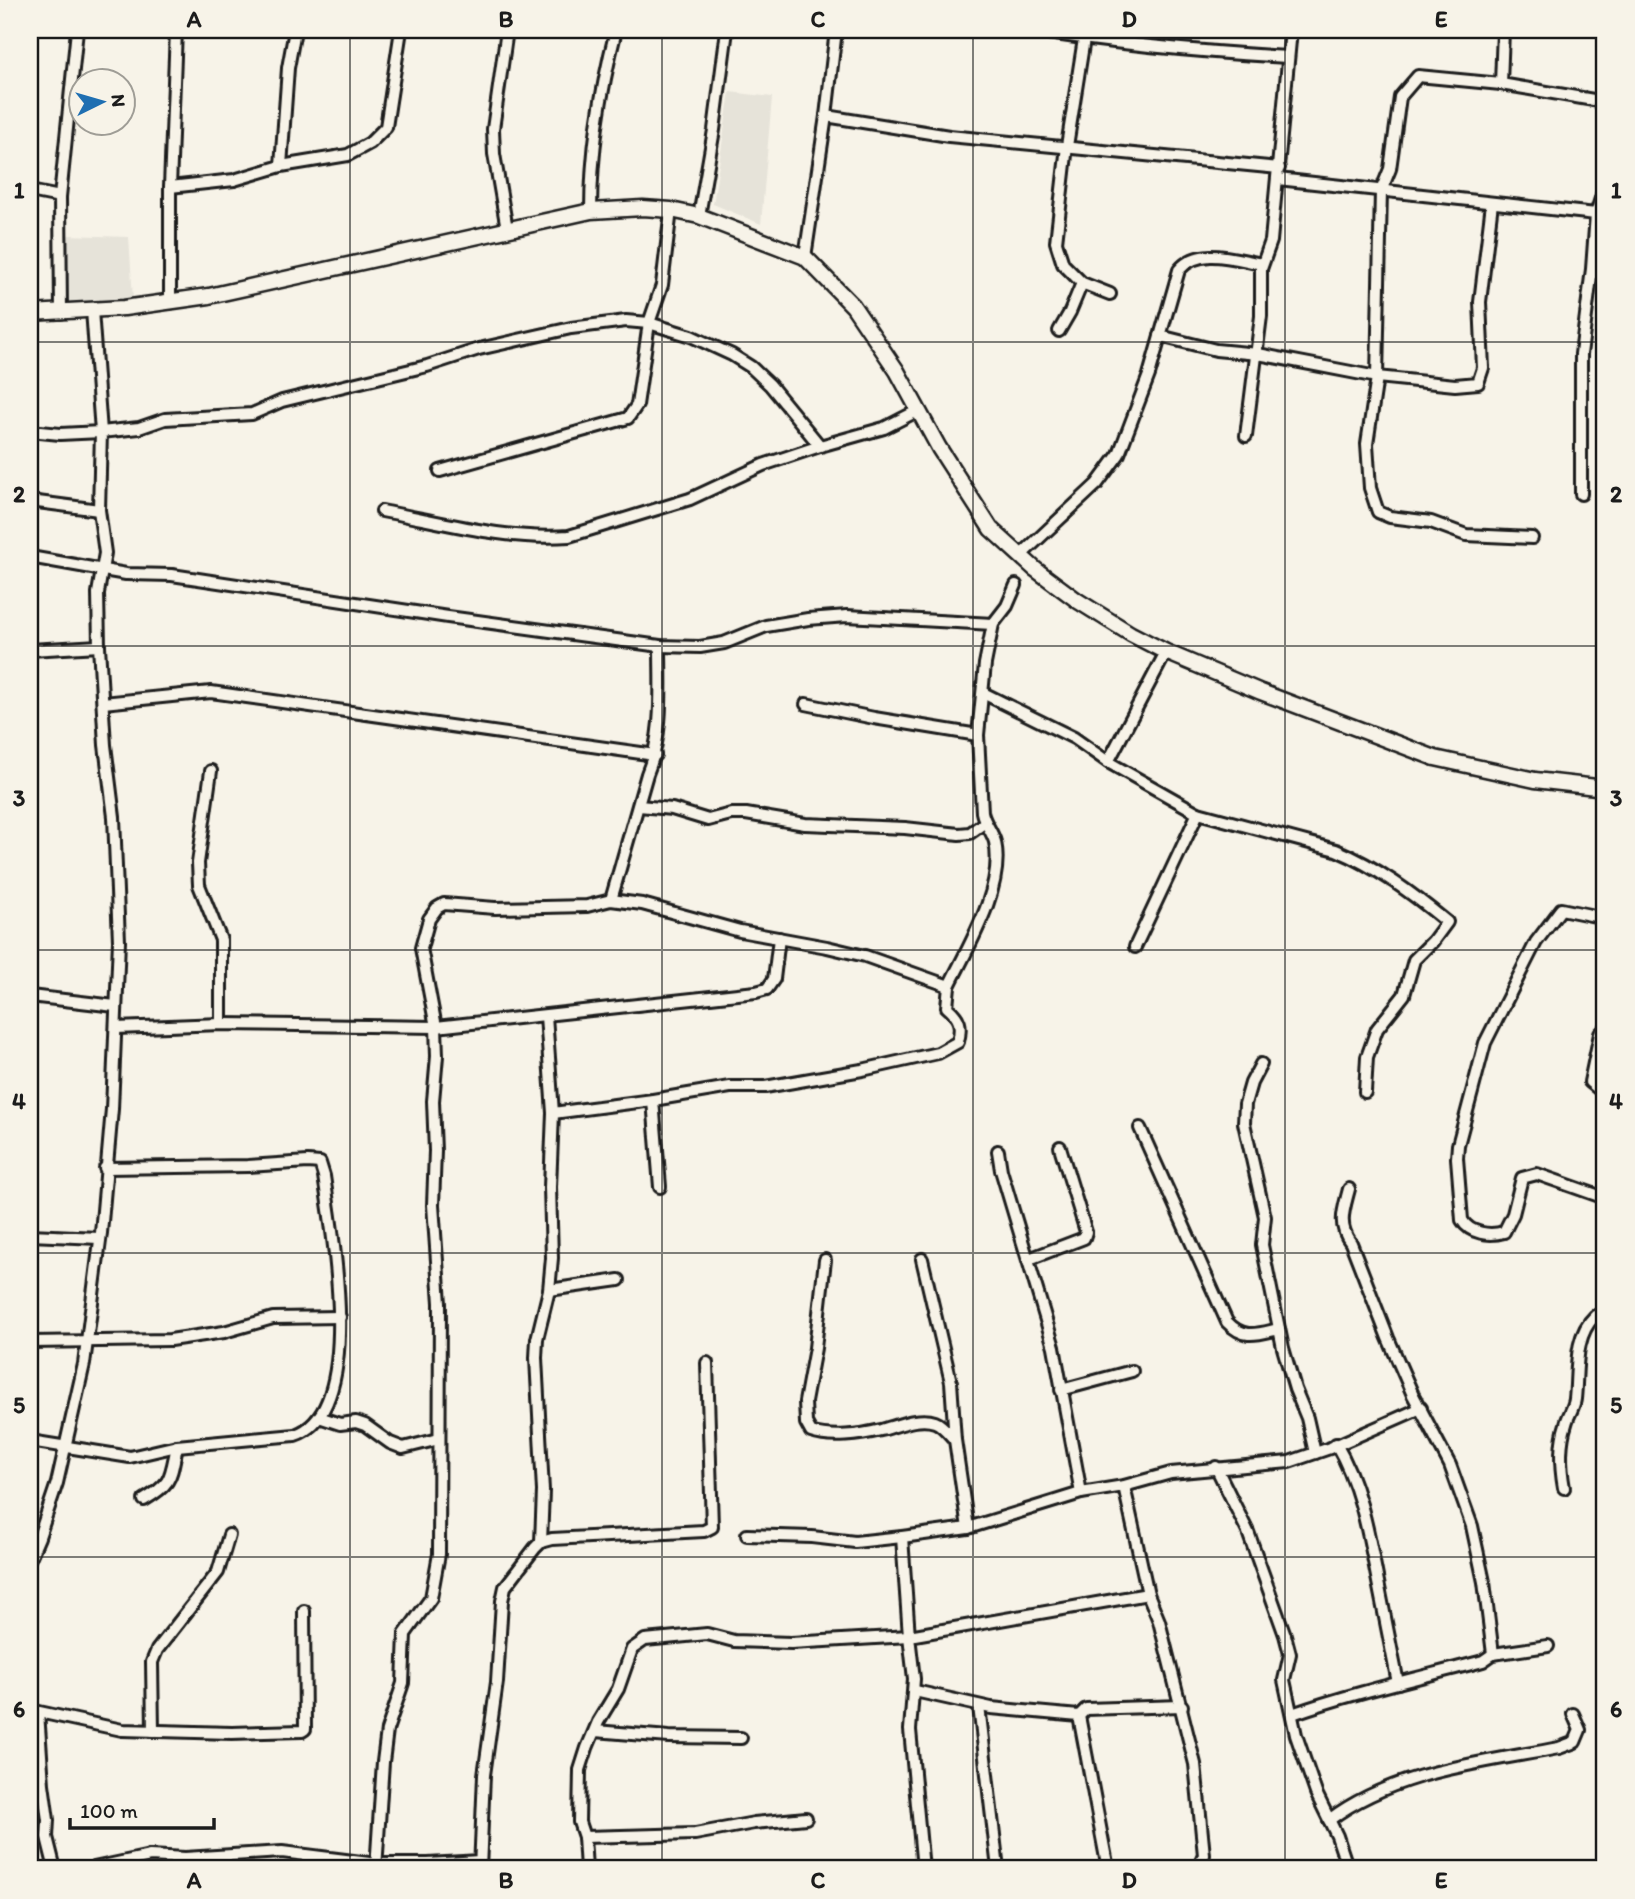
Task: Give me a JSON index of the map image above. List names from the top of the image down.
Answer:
{
  "scale_bar": "100 m",
  "north": "right",
  "grid": {
    "columns": [
      "A",
      "B",
      "C",
      "D",
      "E"
    ],
    "rows": [
      "1",
      "2",
      "3",
      "4",
      "5",
      "6"
    ]
  }
}
